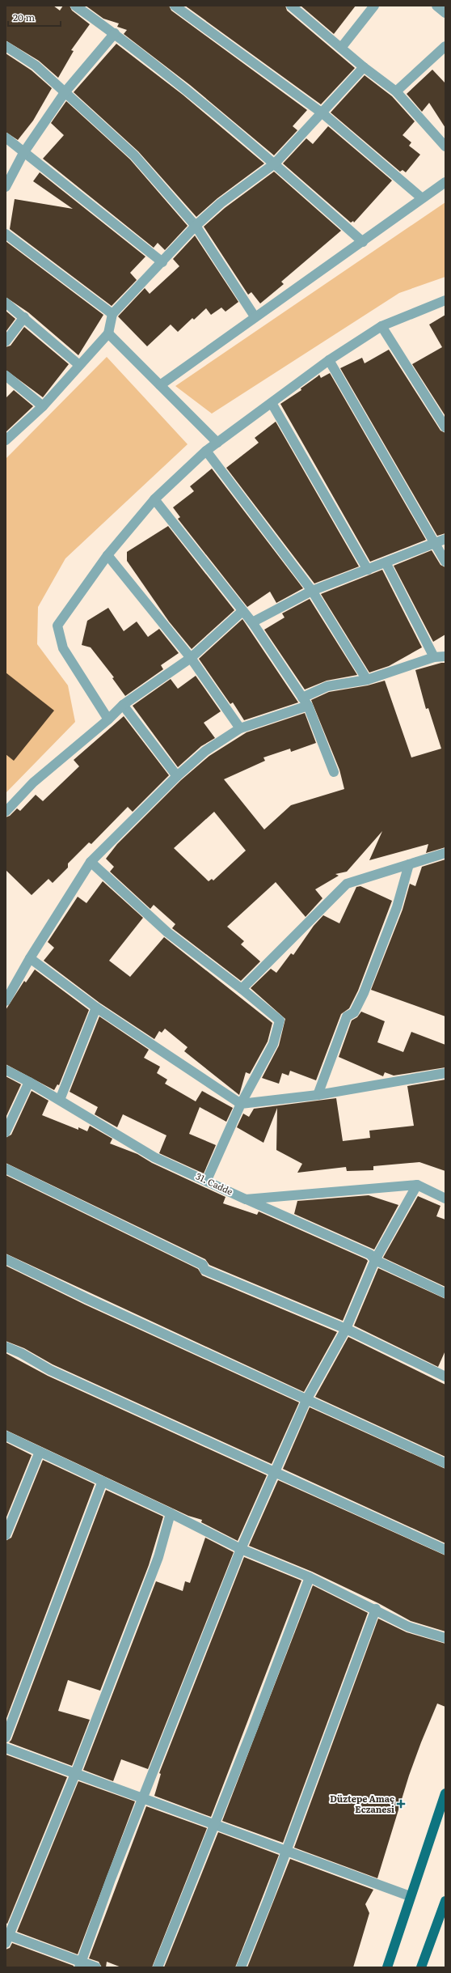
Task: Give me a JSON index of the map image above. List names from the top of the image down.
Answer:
{
  "streets": {
    "street": ["31. Cadde"]
  },
  "places": {
    "health": ["Düztepe Amaç Eczanesi"]
  },
  "scale_bar": "20 m"
}
